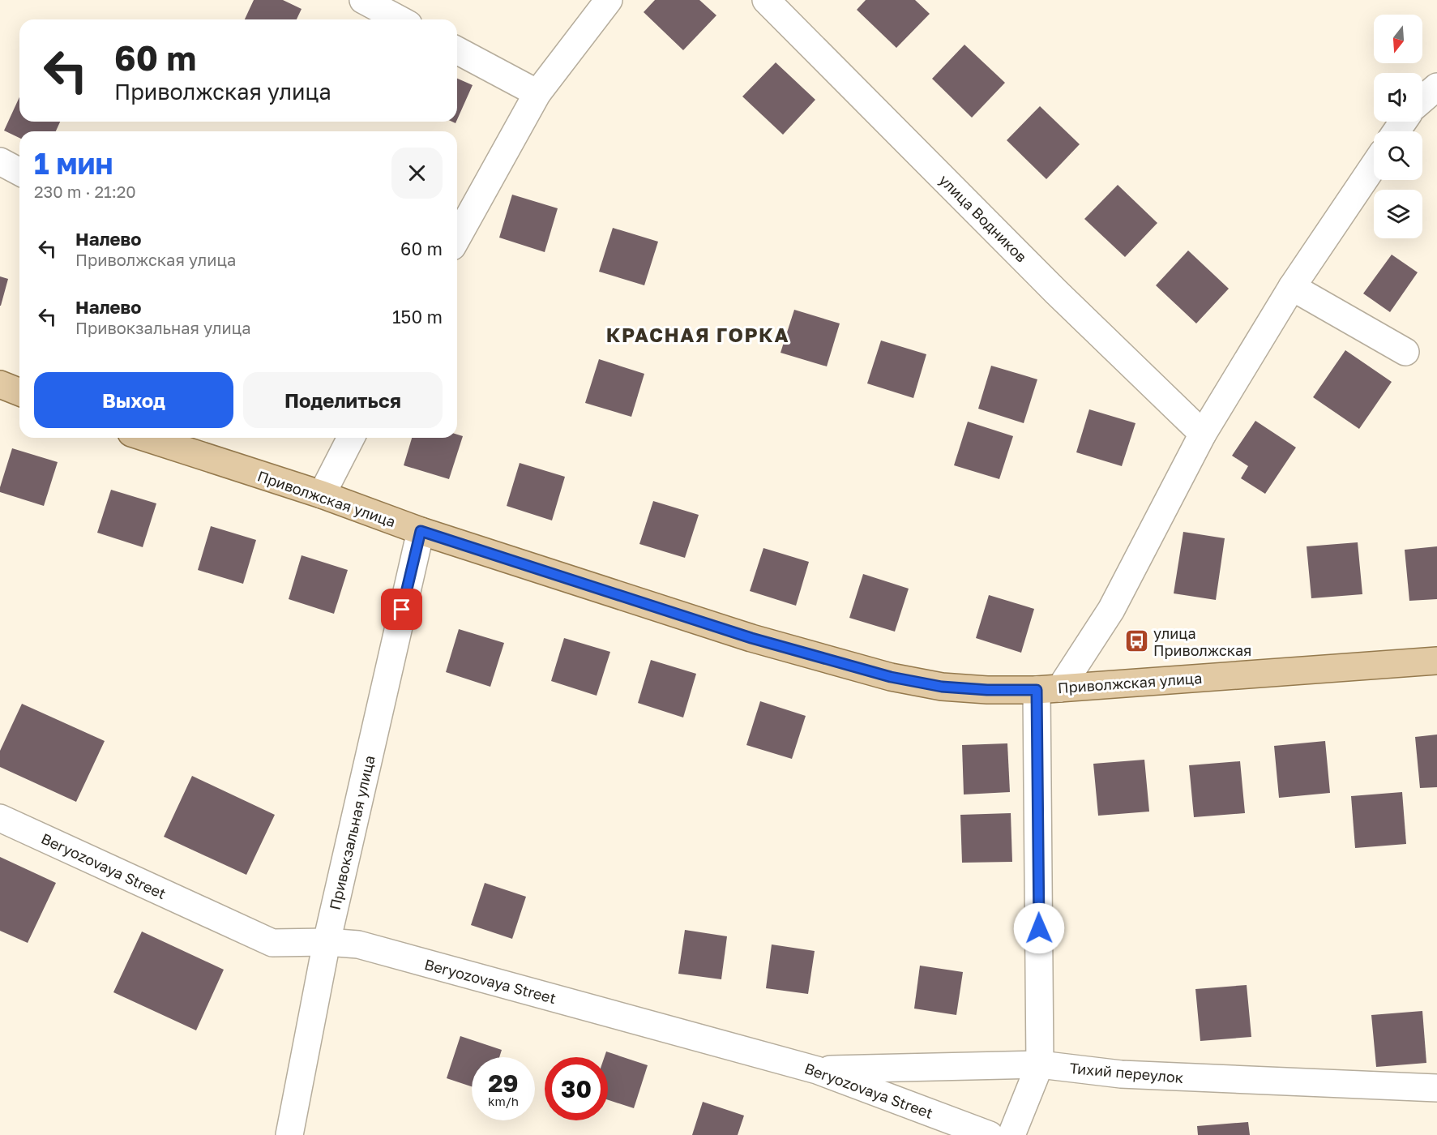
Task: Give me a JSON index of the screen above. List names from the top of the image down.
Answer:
{
  "streets": {
    "main road": ["Приволжская улица"],
    "street": [
      "улица Водников",
      "Привокзальная улица",
      "Beryozovaya Street",
      "Тихий переулок"
    ]
  },
  "crossings": [
    ["Приволжская улица", "Привокзальная улица"],
    ["Привокзальная улица", "Beryozovaya Street"],
    ["Beryozovaya Street", "Тихий переулок"]
  ],
  "districts": ["КРАСНАЯ ГОРКА"],
  "places": {
    "bus stop": ["улица Приволжская"]
  },
  "north": "bottom",
  "page": {
    "turn": ["60 m", "Приволжская улица"],
    "heading": ["1 мин", "230 m · 21:20"],
    "list": [
      {
        "name": "Налево",
        "note": "Приволжская улица",
        "value": "60 m"
      },
      {
        "name": "Налево",
        "note": "Привокзальная улица",
        "value": "150 m"
      }
    ],
    "buttons": ["Выход", "Поделиться"],
    "speed": "29 km/h",
    "limit": "30"
  }
}
